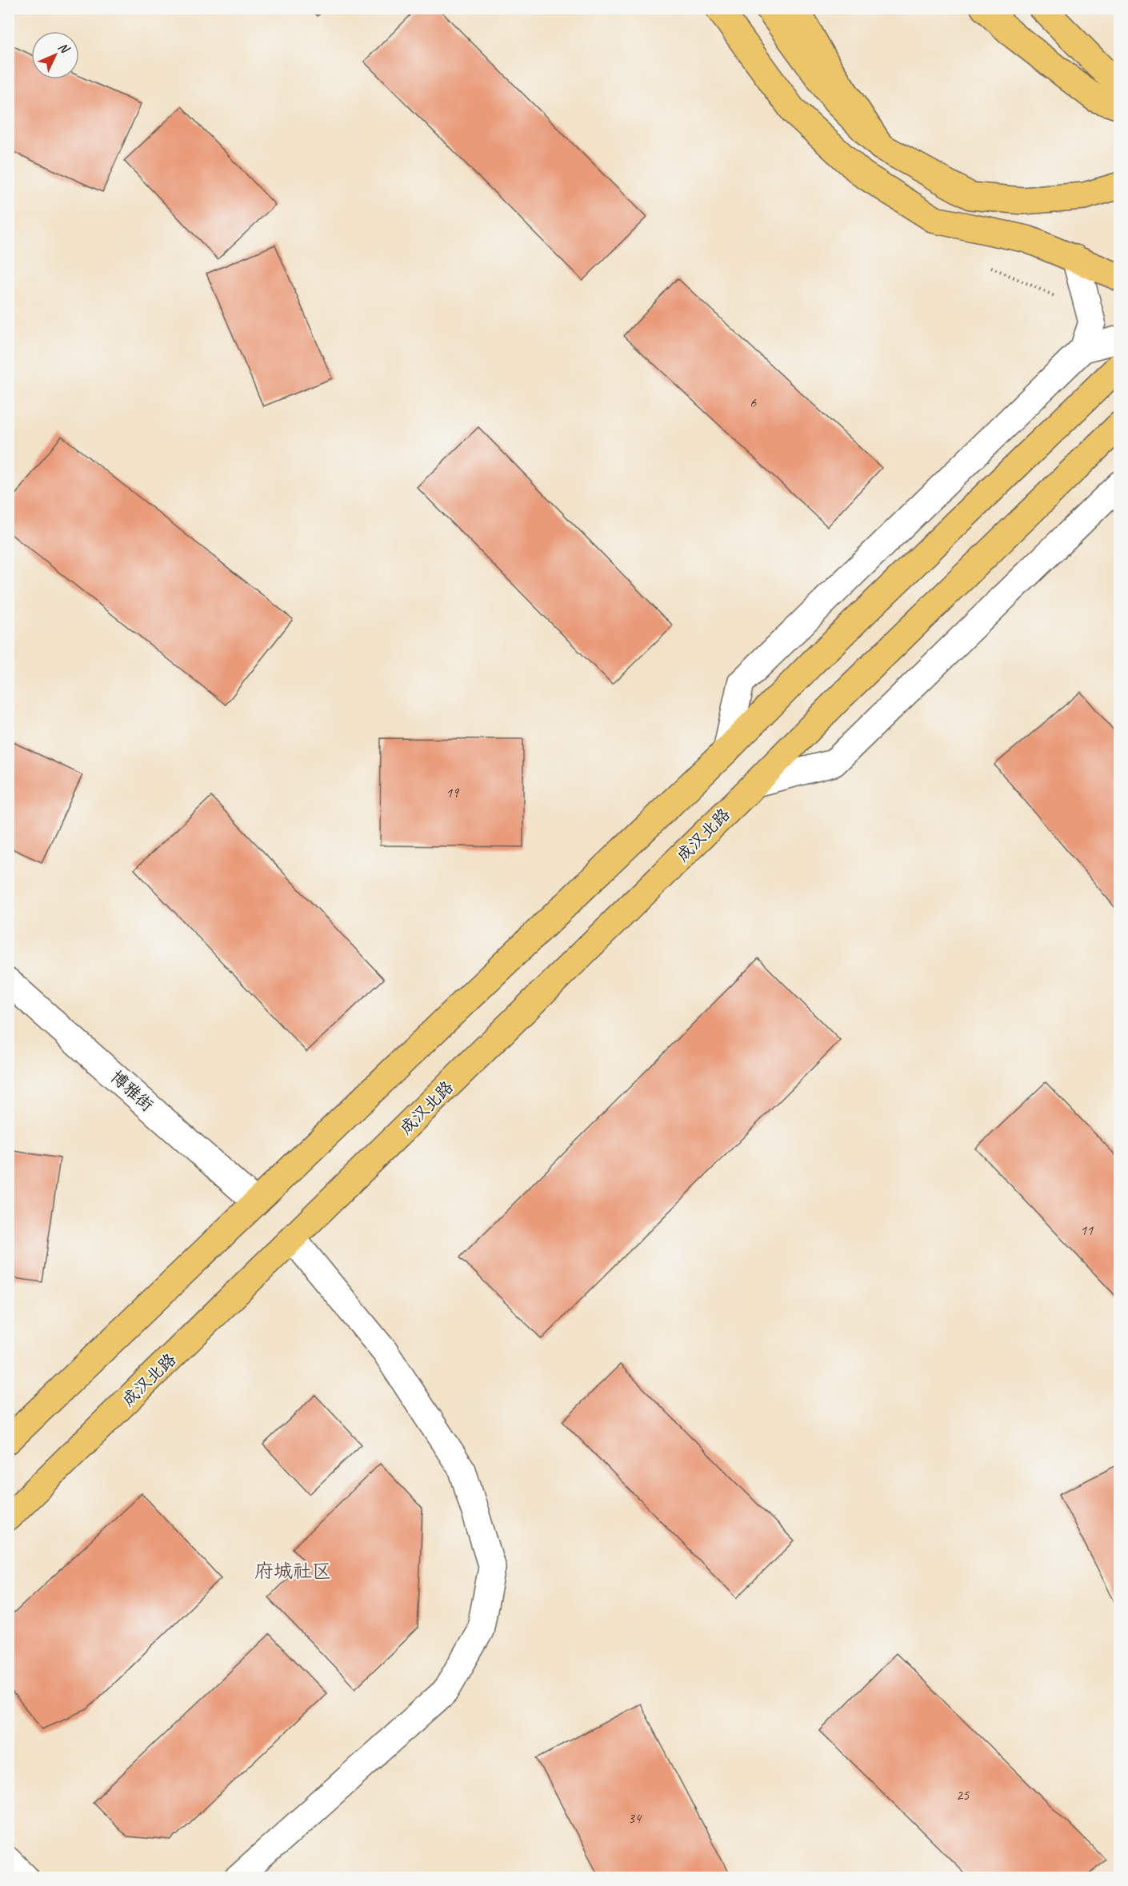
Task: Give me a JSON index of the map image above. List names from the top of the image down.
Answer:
{
  "streets": {
    "main road": ["成汉北路"],
    "street": ["博雅街"]
  },
  "districts": ["府城社区"],
  "house_numbers": [
    "6",
    "19",
    "11",
    "25",
    "34"
  ],
  "north": "top right"
}
